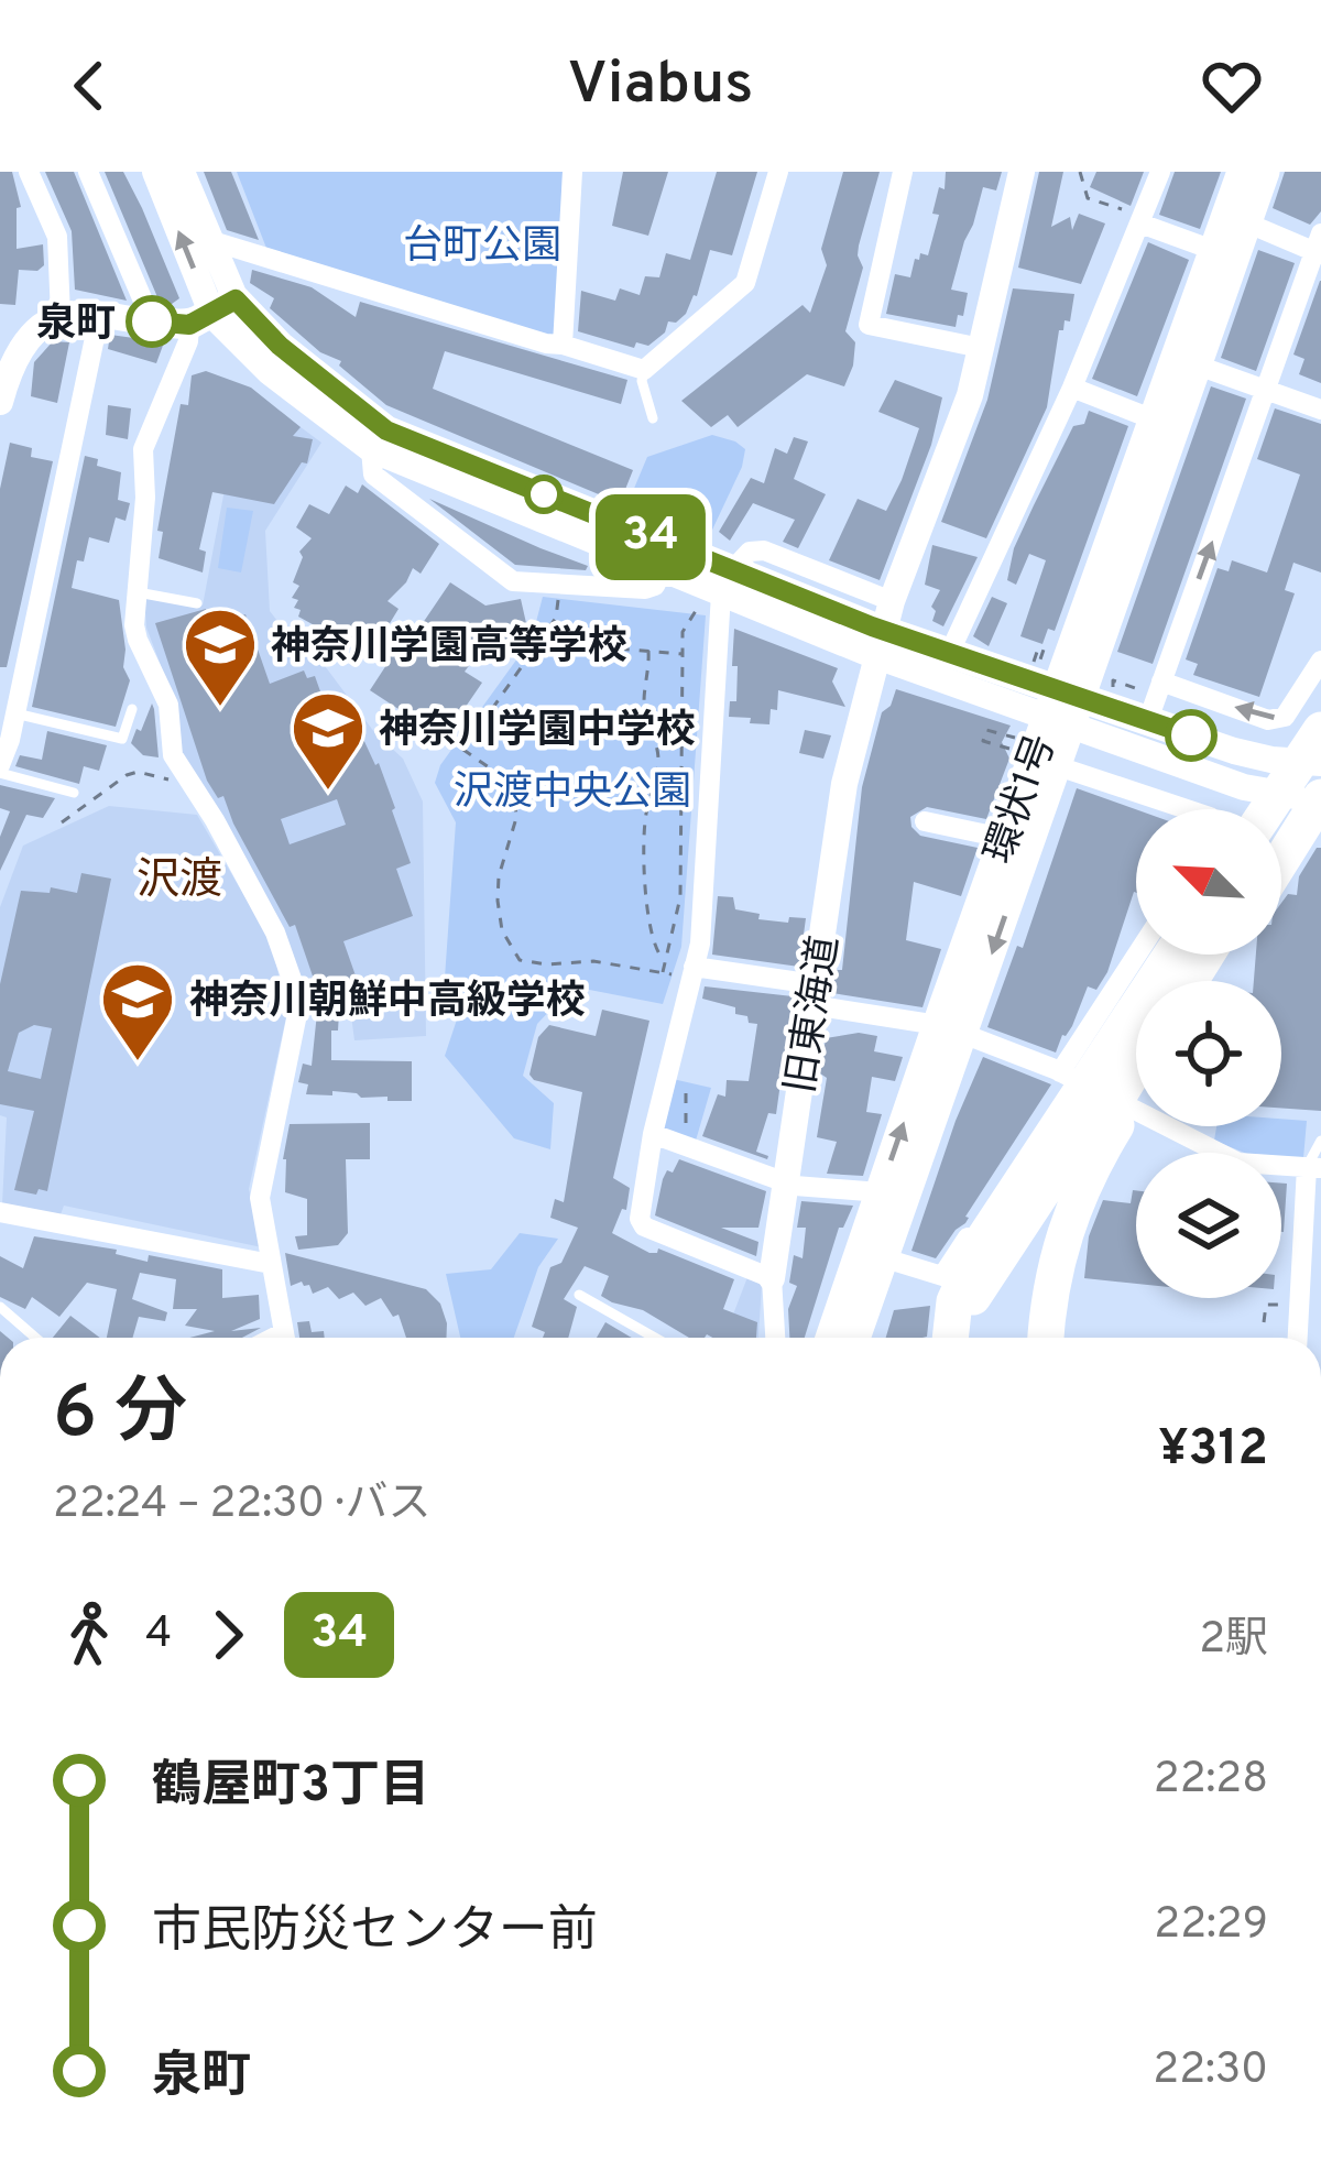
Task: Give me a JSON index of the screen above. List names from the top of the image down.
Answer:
{
  "streets": {
    "main road": ["環状1号"],
    "street": ["旧東海道"]
  },
  "districts": ["沢渡"],
  "parks": ["台町公園", "沢渡中央公園"],
  "places": {
    "other": ["泉町"],
    "school or university": ["神奈川学園高等学校", "神奈川学園中学校", "神奈川朝鮮中高級学校"]
  },
  "lines": ["bus line 34"],
  "north": "top left",
  "page": {
    "header": "Viabus",
    "on_map": "34",
    "heading": ["6 分", "22:24 – 22:30 · バス", "¥312"],
    "legs": ["4", "34", "2駅"],
    "list": [
      {
        "name": "鶴屋町3丁目",
        "value": "22:28"
      },
      {
        "name": "市民防災センター前",
        "value": "22:29"
      },
      {
        "name": "泉町",
        "value": "22:30"
      }
    ]
  }
}
